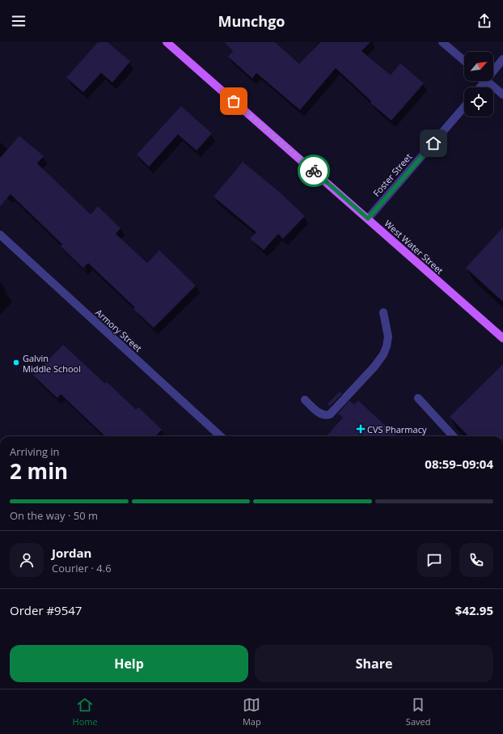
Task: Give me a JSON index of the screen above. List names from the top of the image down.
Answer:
{
  "streets": {
    "main road": ["West Water Street"],
    "street": ["Foster Street", "Armory Street"]
  },
  "crossings": [
    ["Foster Street", "West Water Street"]
  ],
  "places": {
    "other": ["Galvin Middle School"],
    "health": ["CVS Pharmacy"]
  },
  "north": "top right",
  "page": {
    "header": "Munchgo",
    "heading": ["2 min", "Arriving in", "08:59–09:04"],
    "panel": [
      "Jordan",
      "Courier · 4.6",
      "Order #9547",
      "$42.95"
    ],
    "bar": "On the way · 50 m",
    "buttons": ["Help", "Share"],
    "tabs": ["Home", "Map", "Saved"]
  }
}
